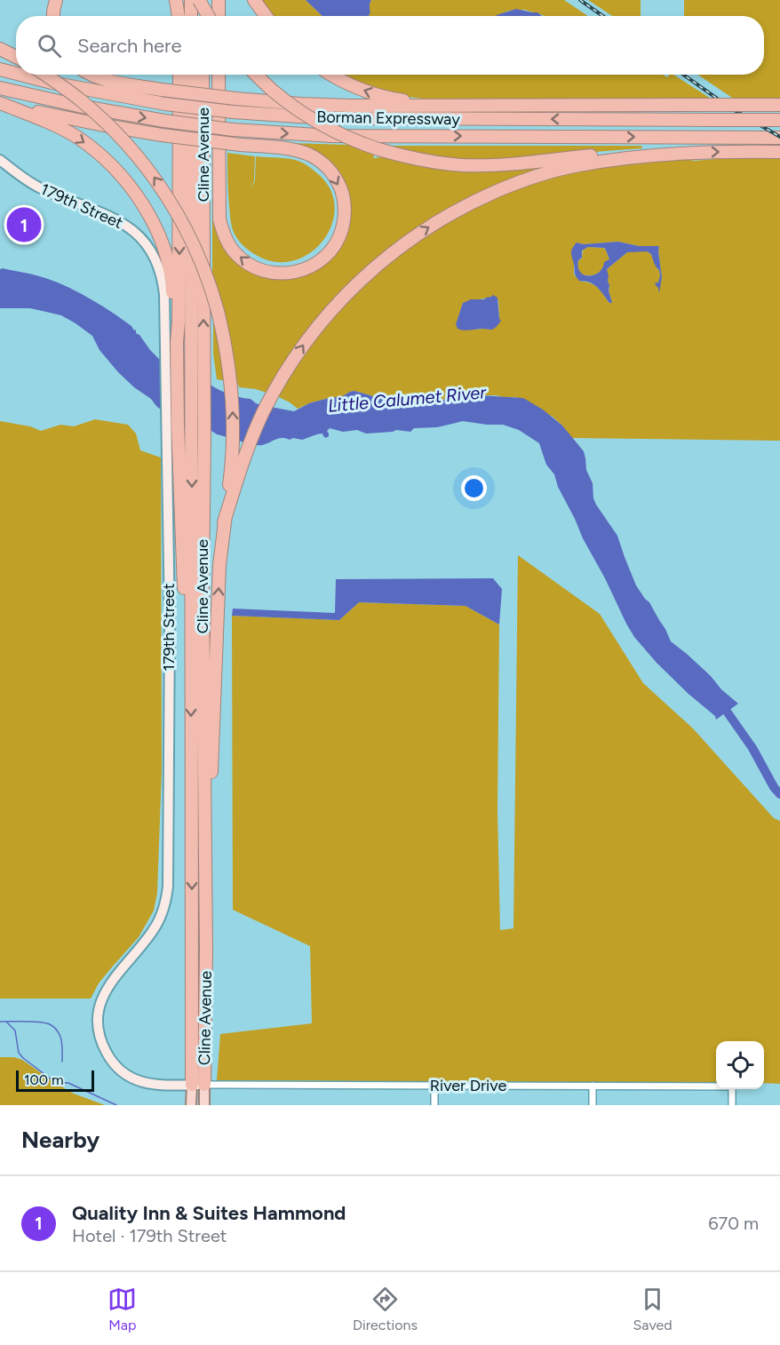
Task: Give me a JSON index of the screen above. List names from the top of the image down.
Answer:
{
  "streets": {
    "highway": ["Borman Expressway", "Cline Avenue"],
    "street": ["179th Street", "River Drive"]
  },
  "crossings": [
    ["Cline Avenue", "179th Street"],
    ["Cline Avenue", "River Drive"],
    ["179th Street", "River Drive"]
  ],
  "water": ["Little Calumet River"],
  "scale_bar": "100 m",
  "page": {
    "search": "Search here",
    "pins": "1",
    "scale": "100 m",
    "heading": "Nearby",
    "list": [
      {
        "mark": "1",
        "name": "Quality Inn & Suites Hammond",
        "note": "Hotel · 179th Street",
        "value": "670 m"
      }
    ],
    "nav": ["Map", "Directions", "Saved"]
  }
}
